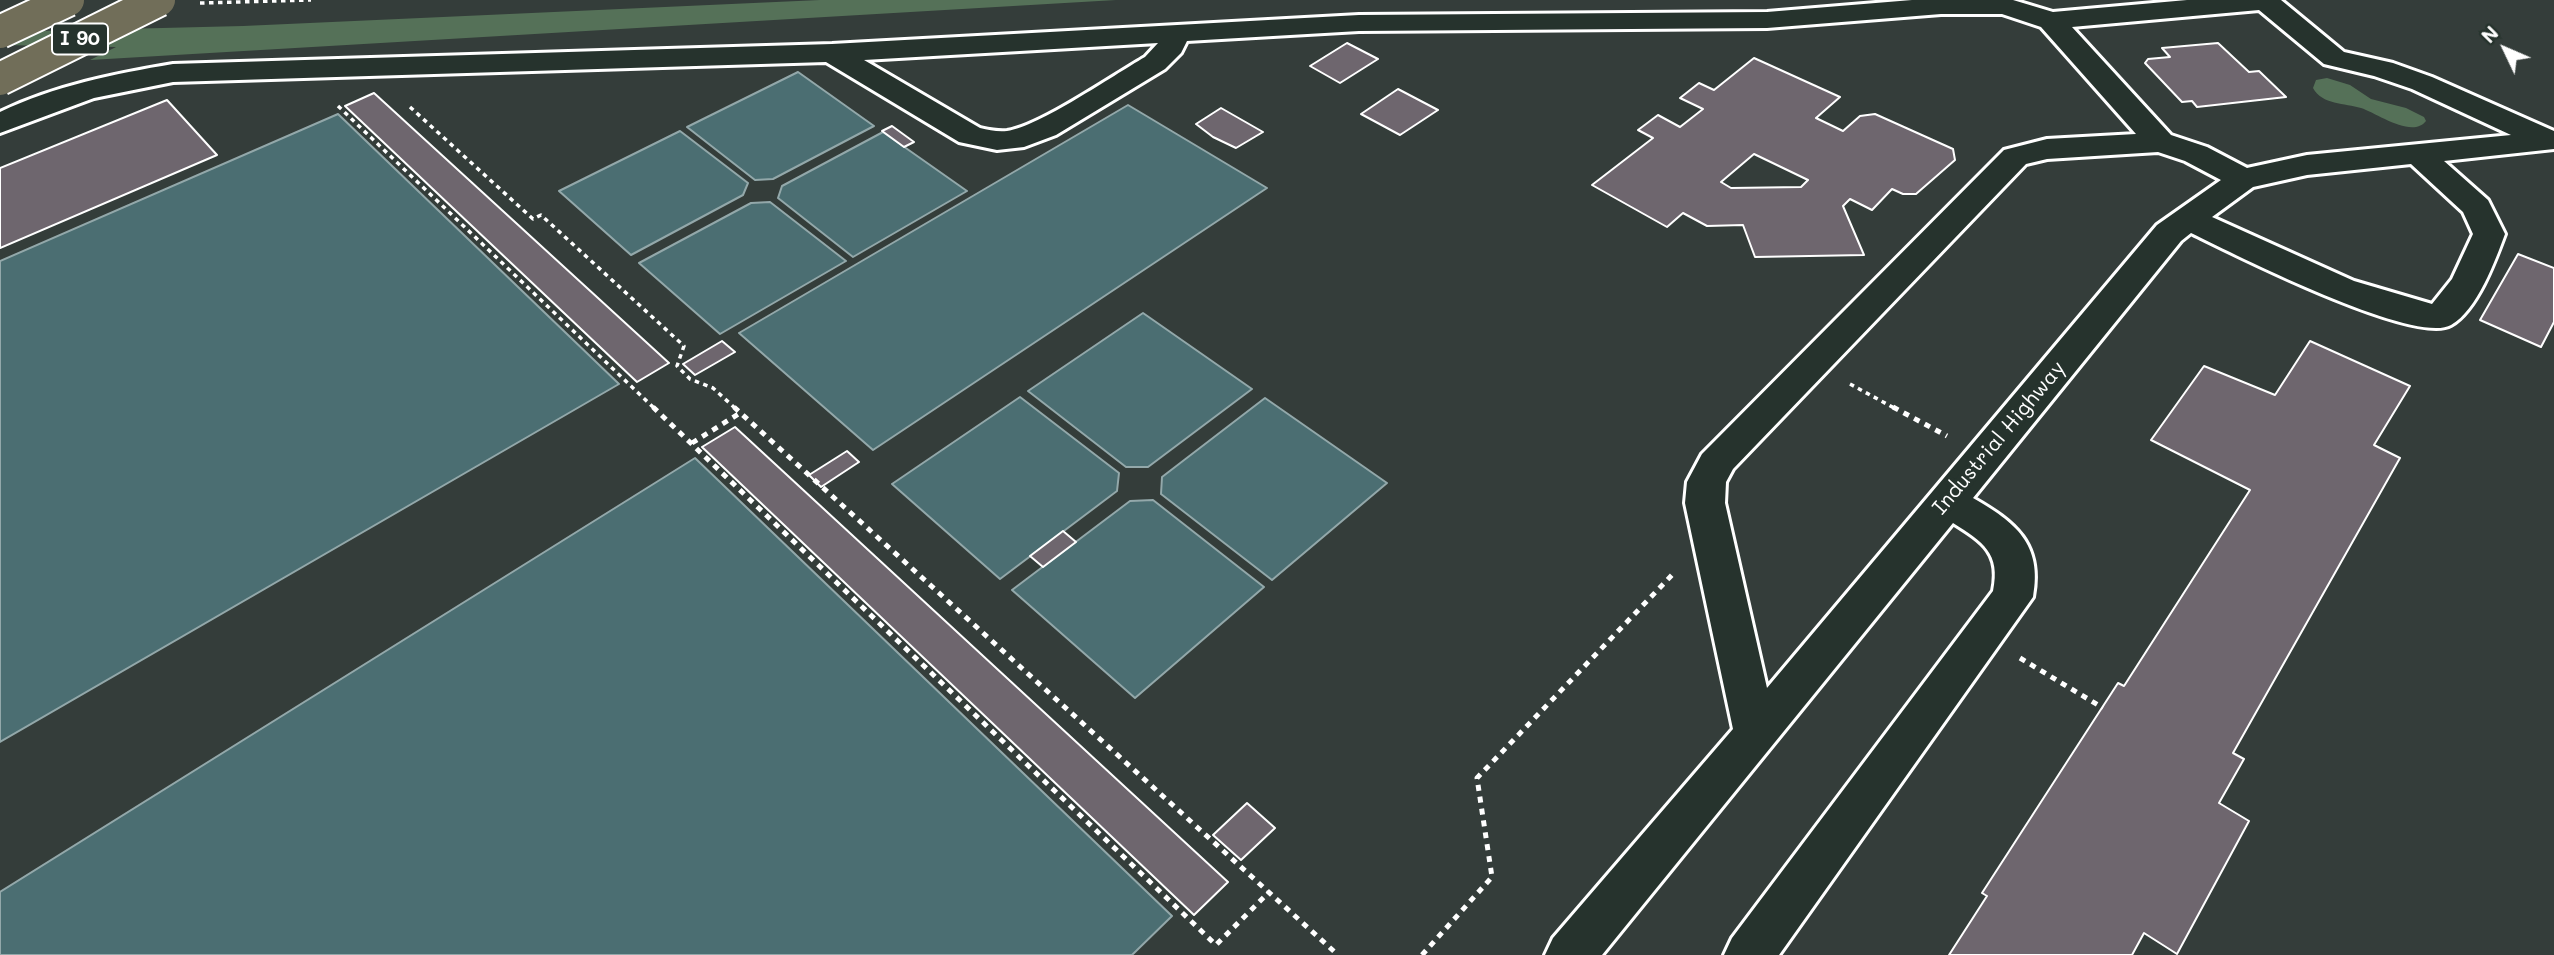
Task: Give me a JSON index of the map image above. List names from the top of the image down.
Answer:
{
  "streets": {
    "highway": ["I 90"],
    "street": ["Industrial Highway"]
  },
  "north": "top left"
}
